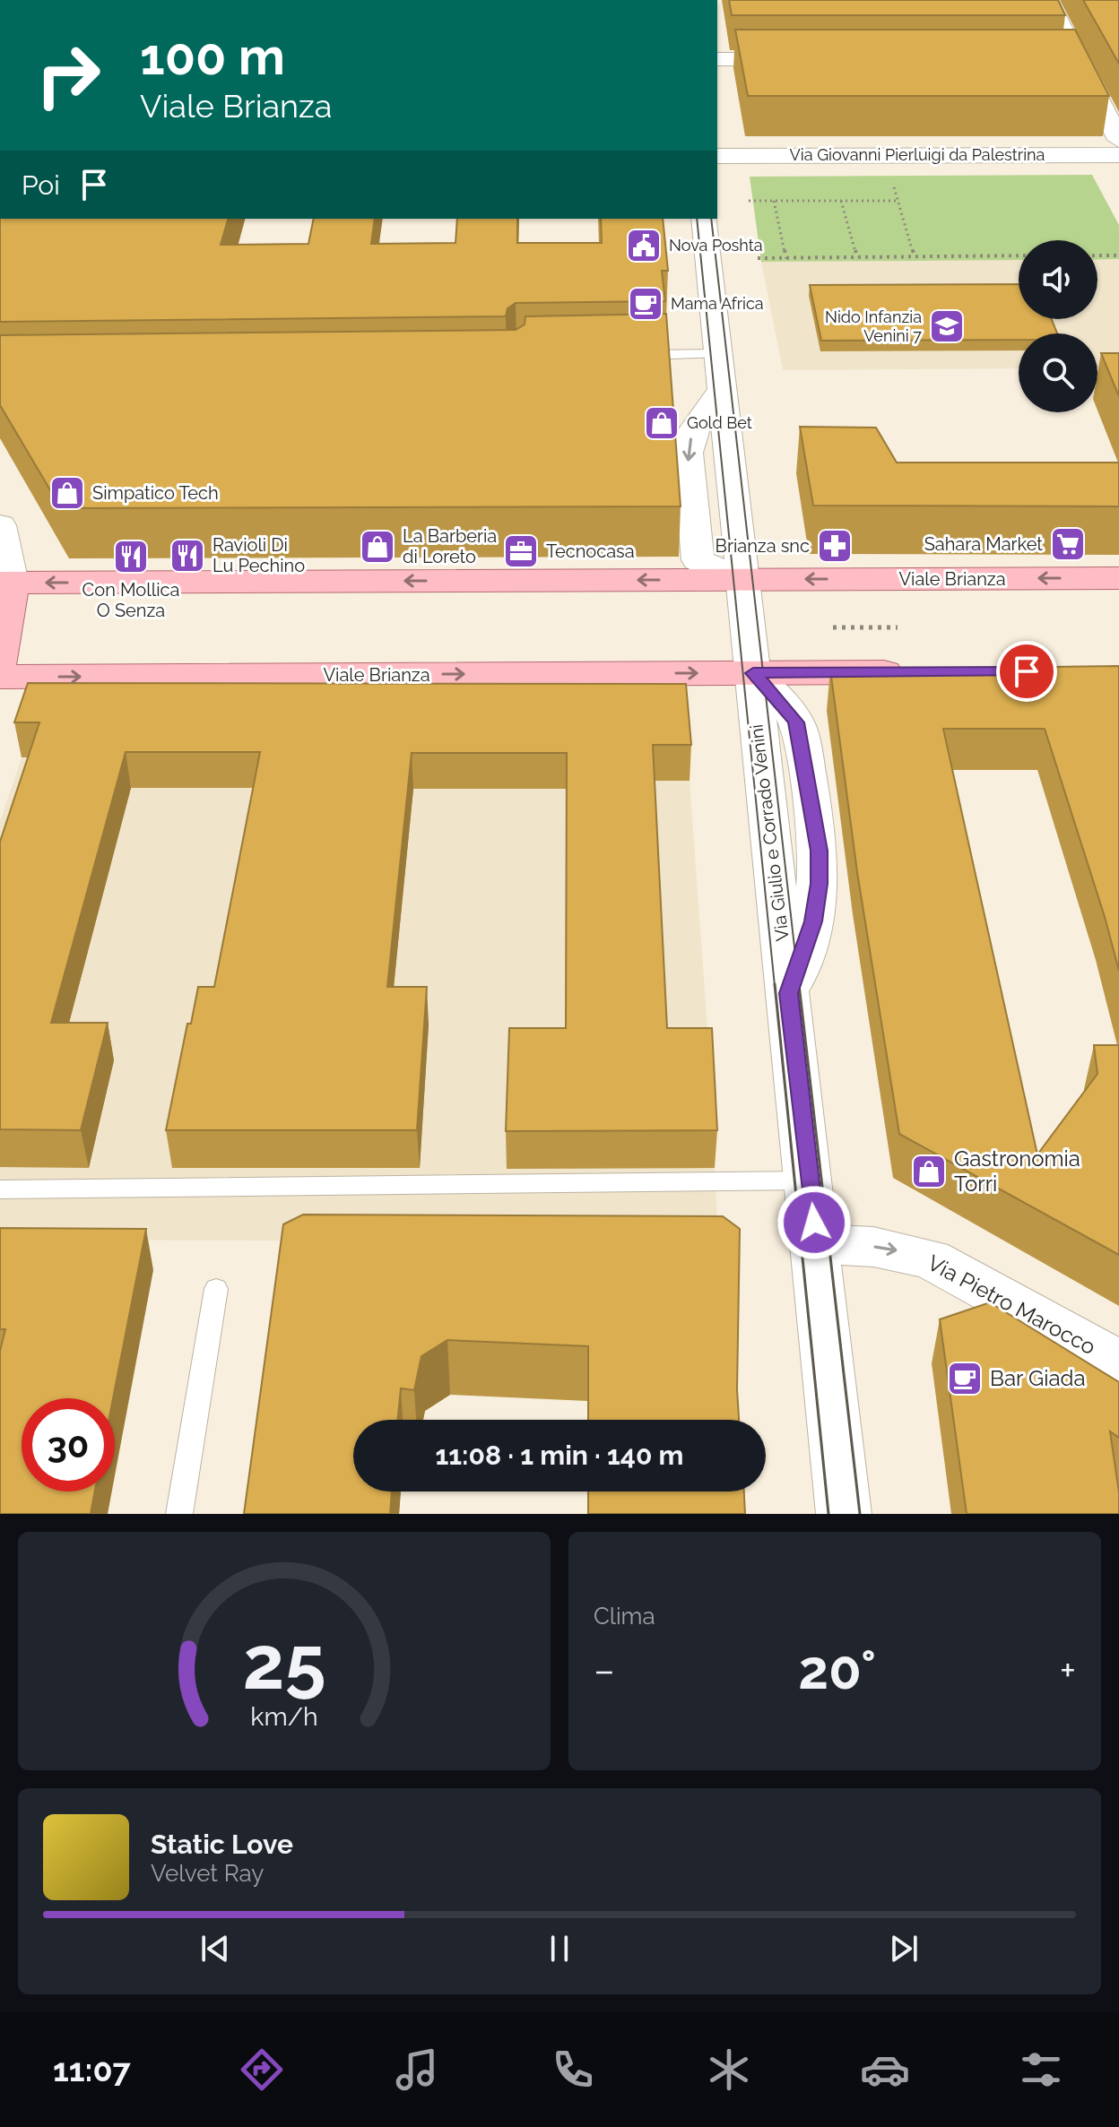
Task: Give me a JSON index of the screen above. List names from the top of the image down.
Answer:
{
  "streets": {
    "main road": ["Viale Brianza"],
    "street": ["Via Giovanni Pierluigi da Palestrina", "Via Giulio e Corrado Venini", "Via Pietro Marocco"]
  },
  "crossings": [
    ["Viale Brianza", "Via Giulio e Corrado Venini"],
    ["Via Giulio e Corrado Venini", "Via Pietro Marocco"]
  ],
  "one_way": ["Via Pietro Marocco"],
  "places": {
    "public building": ["Nova Poshta"],
    "cafe": ["Mama Africa", "Bar Giada"],
    "school or university": ["Nido Infanzia Venini 7"],
    "shop": [
      "Gold Bet",
      "Simpatico Tech",
      "La Barberia di Loreto",
      "Gastronomia Torri"
    ],
    "supermarket": ["Sahara Market"],
    "pharmacy": ["Brianza snc"],
    "office": ["Tecnocasa"],
    "restaurant": ["Ravioli Di Lu Pechino", "Con Mollica O Senza"]
  },
  "page": {
    "turn": ["100 m", "Viale Brianza"],
    "then": "Poi",
    "limit": "30",
    "trip": "11:08 · 1 min · 140 m",
    "tile": "Clima",
    "heat": ["−", "20°", "+"],
    "song": ["Static Love", "Velvet Ray"],
    "tabs": "11:07",
    "gauge": ["25", "km/h"]
  }
}
